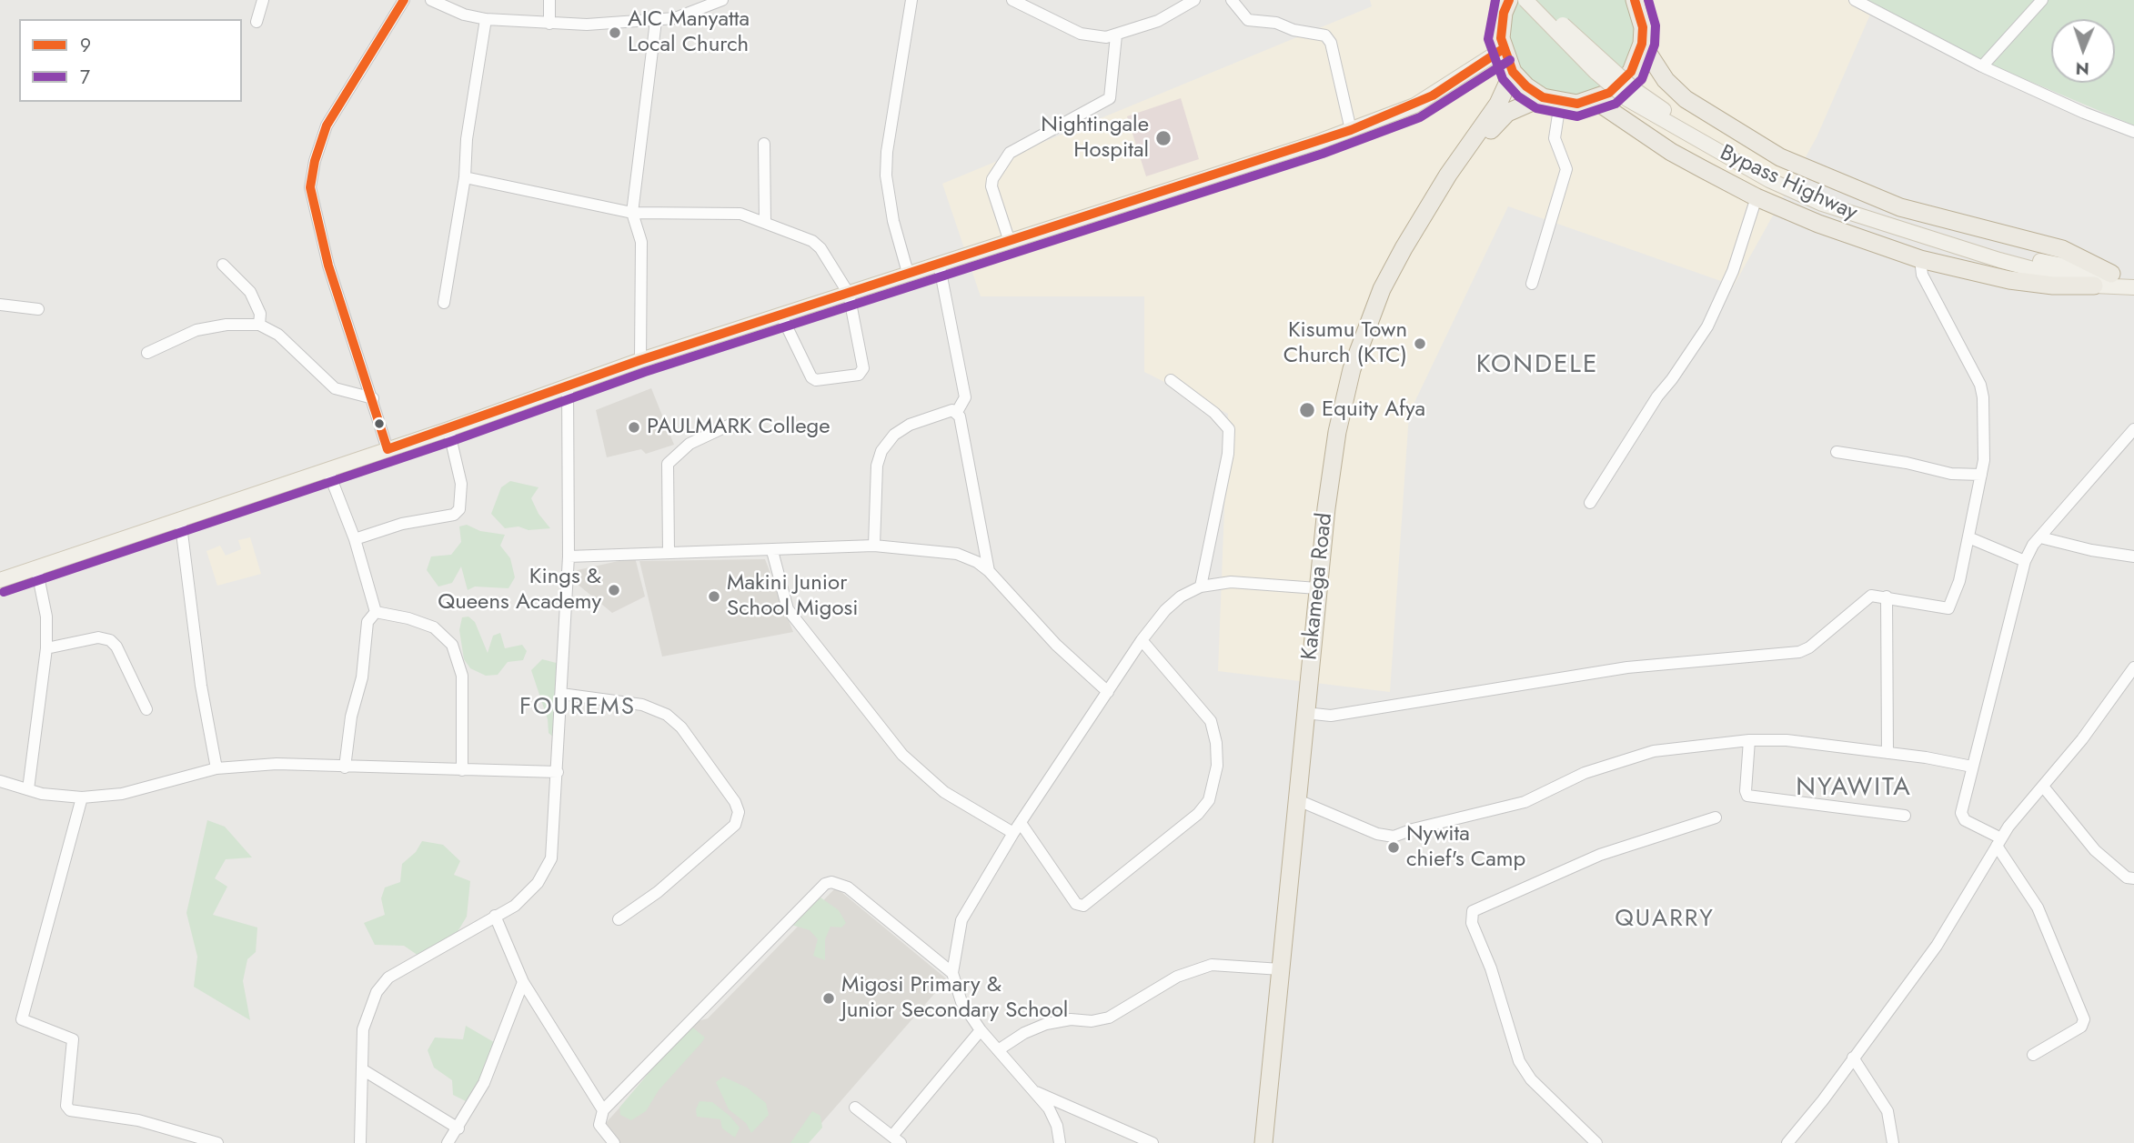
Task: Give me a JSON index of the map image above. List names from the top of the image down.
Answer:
{
  "streets": {
    "highway": ["Kakamega Road"],
    "main road": ["Bypass Highway"]
  },
  "districts": [
    "KONDELE",
    "FOUREMS",
    "NYAWITA",
    "QUARRY"
  ],
  "places": [
    "AIC Manyatta Local Church",
    "Nightingale Hospital",
    "Kisumu Town Church (KTC)",
    "Equity Afya",
    "PAULMARK College",
    "Kings & Queens Academy",
    "Makini Junior School Migosi",
    "Nywita chief's Camp",
    "Migosi Primary & Junior Secondary School"
  ],
  "lines": ["transit line 9", "transit line 7"],
  "legend": ["9", "7"],
  "north": "bottom"
}
